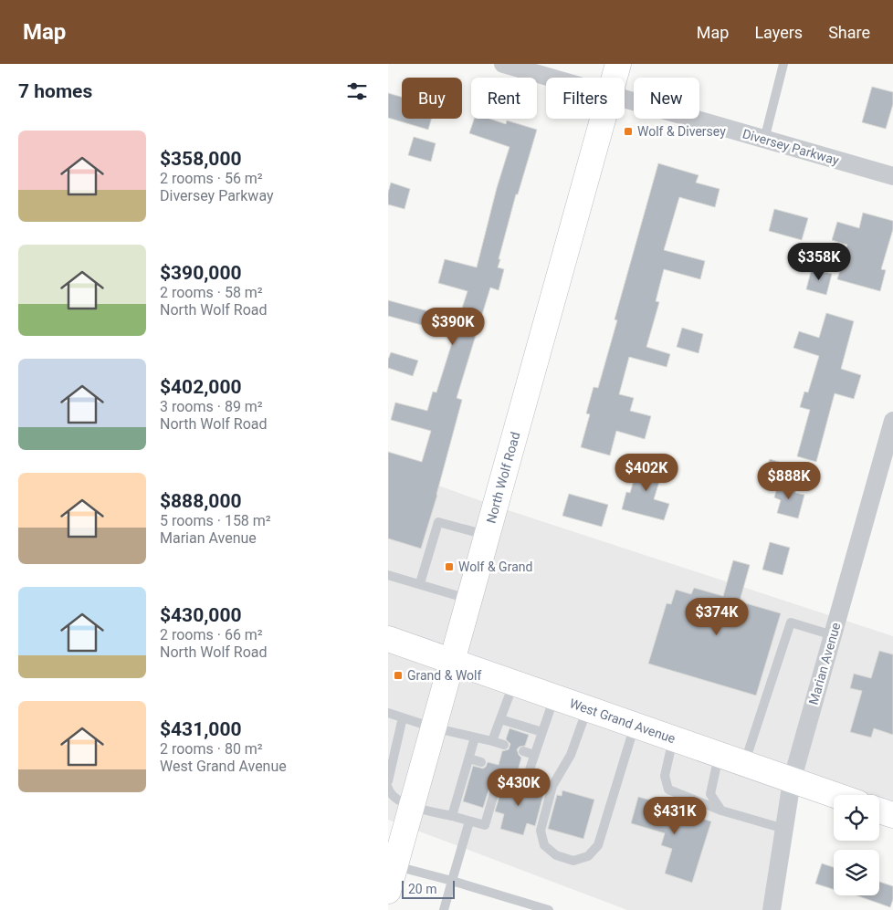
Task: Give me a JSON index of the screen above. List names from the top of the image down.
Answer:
{
  "streets": {
    "main road": ["North Wolf Road", "West Grand Avenue"],
    "street": ["Diversey Parkway", "Marian Avenue"]
  },
  "crossings": [
    ["North Wolf Road", "West Grand Avenue"],
    ["Marian Avenue", "West Grand Avenue"]
  ],
  "places": {
    "transit": ["Wolf & Diversey", "Wolf & Grand", "Grand & Wolf"]
  },
  "scale_bar": "20 m",
  "page": {
    "header": "Map",
    "nav": ["Map", "Layers", "Share"],
    "heading": "7 homes",
    "chip": [
      "Buy",
      "Rent",
      "Filters",
      "New"
    ],
    "list": [
      {
        "name": "$358,000",
        "note": "2 rooms · 56 m² · Diversey Parkway"
      },
      {
        "name": "$390,000",
        "note": "2 rooms · 58 m² · North Wolf Road"
      },
      {
        "name": "$402,000",
        "note": "3 rooms · 89 m² · North Wolf Road"
      },
      {
        "name": "$888,000",
        "note": "5 rooms · 158 m² · Marian Avenue"
      },
      {
        "name": "$430,000",
        "note": "2 rooms · 66 m² · North Wolf Road"
      },
      {
        "name": "$431,000",
        "note": "2 rooms · 80 m² · West Grand Avenue"
      }
    ],
    "price": [
      "$358K",
      "$390K",
      "$402K",
      "$888K",
      "$374K",
      "$430K",
      "$431K"
    ],
    "scale": "20 m"
  }
}
